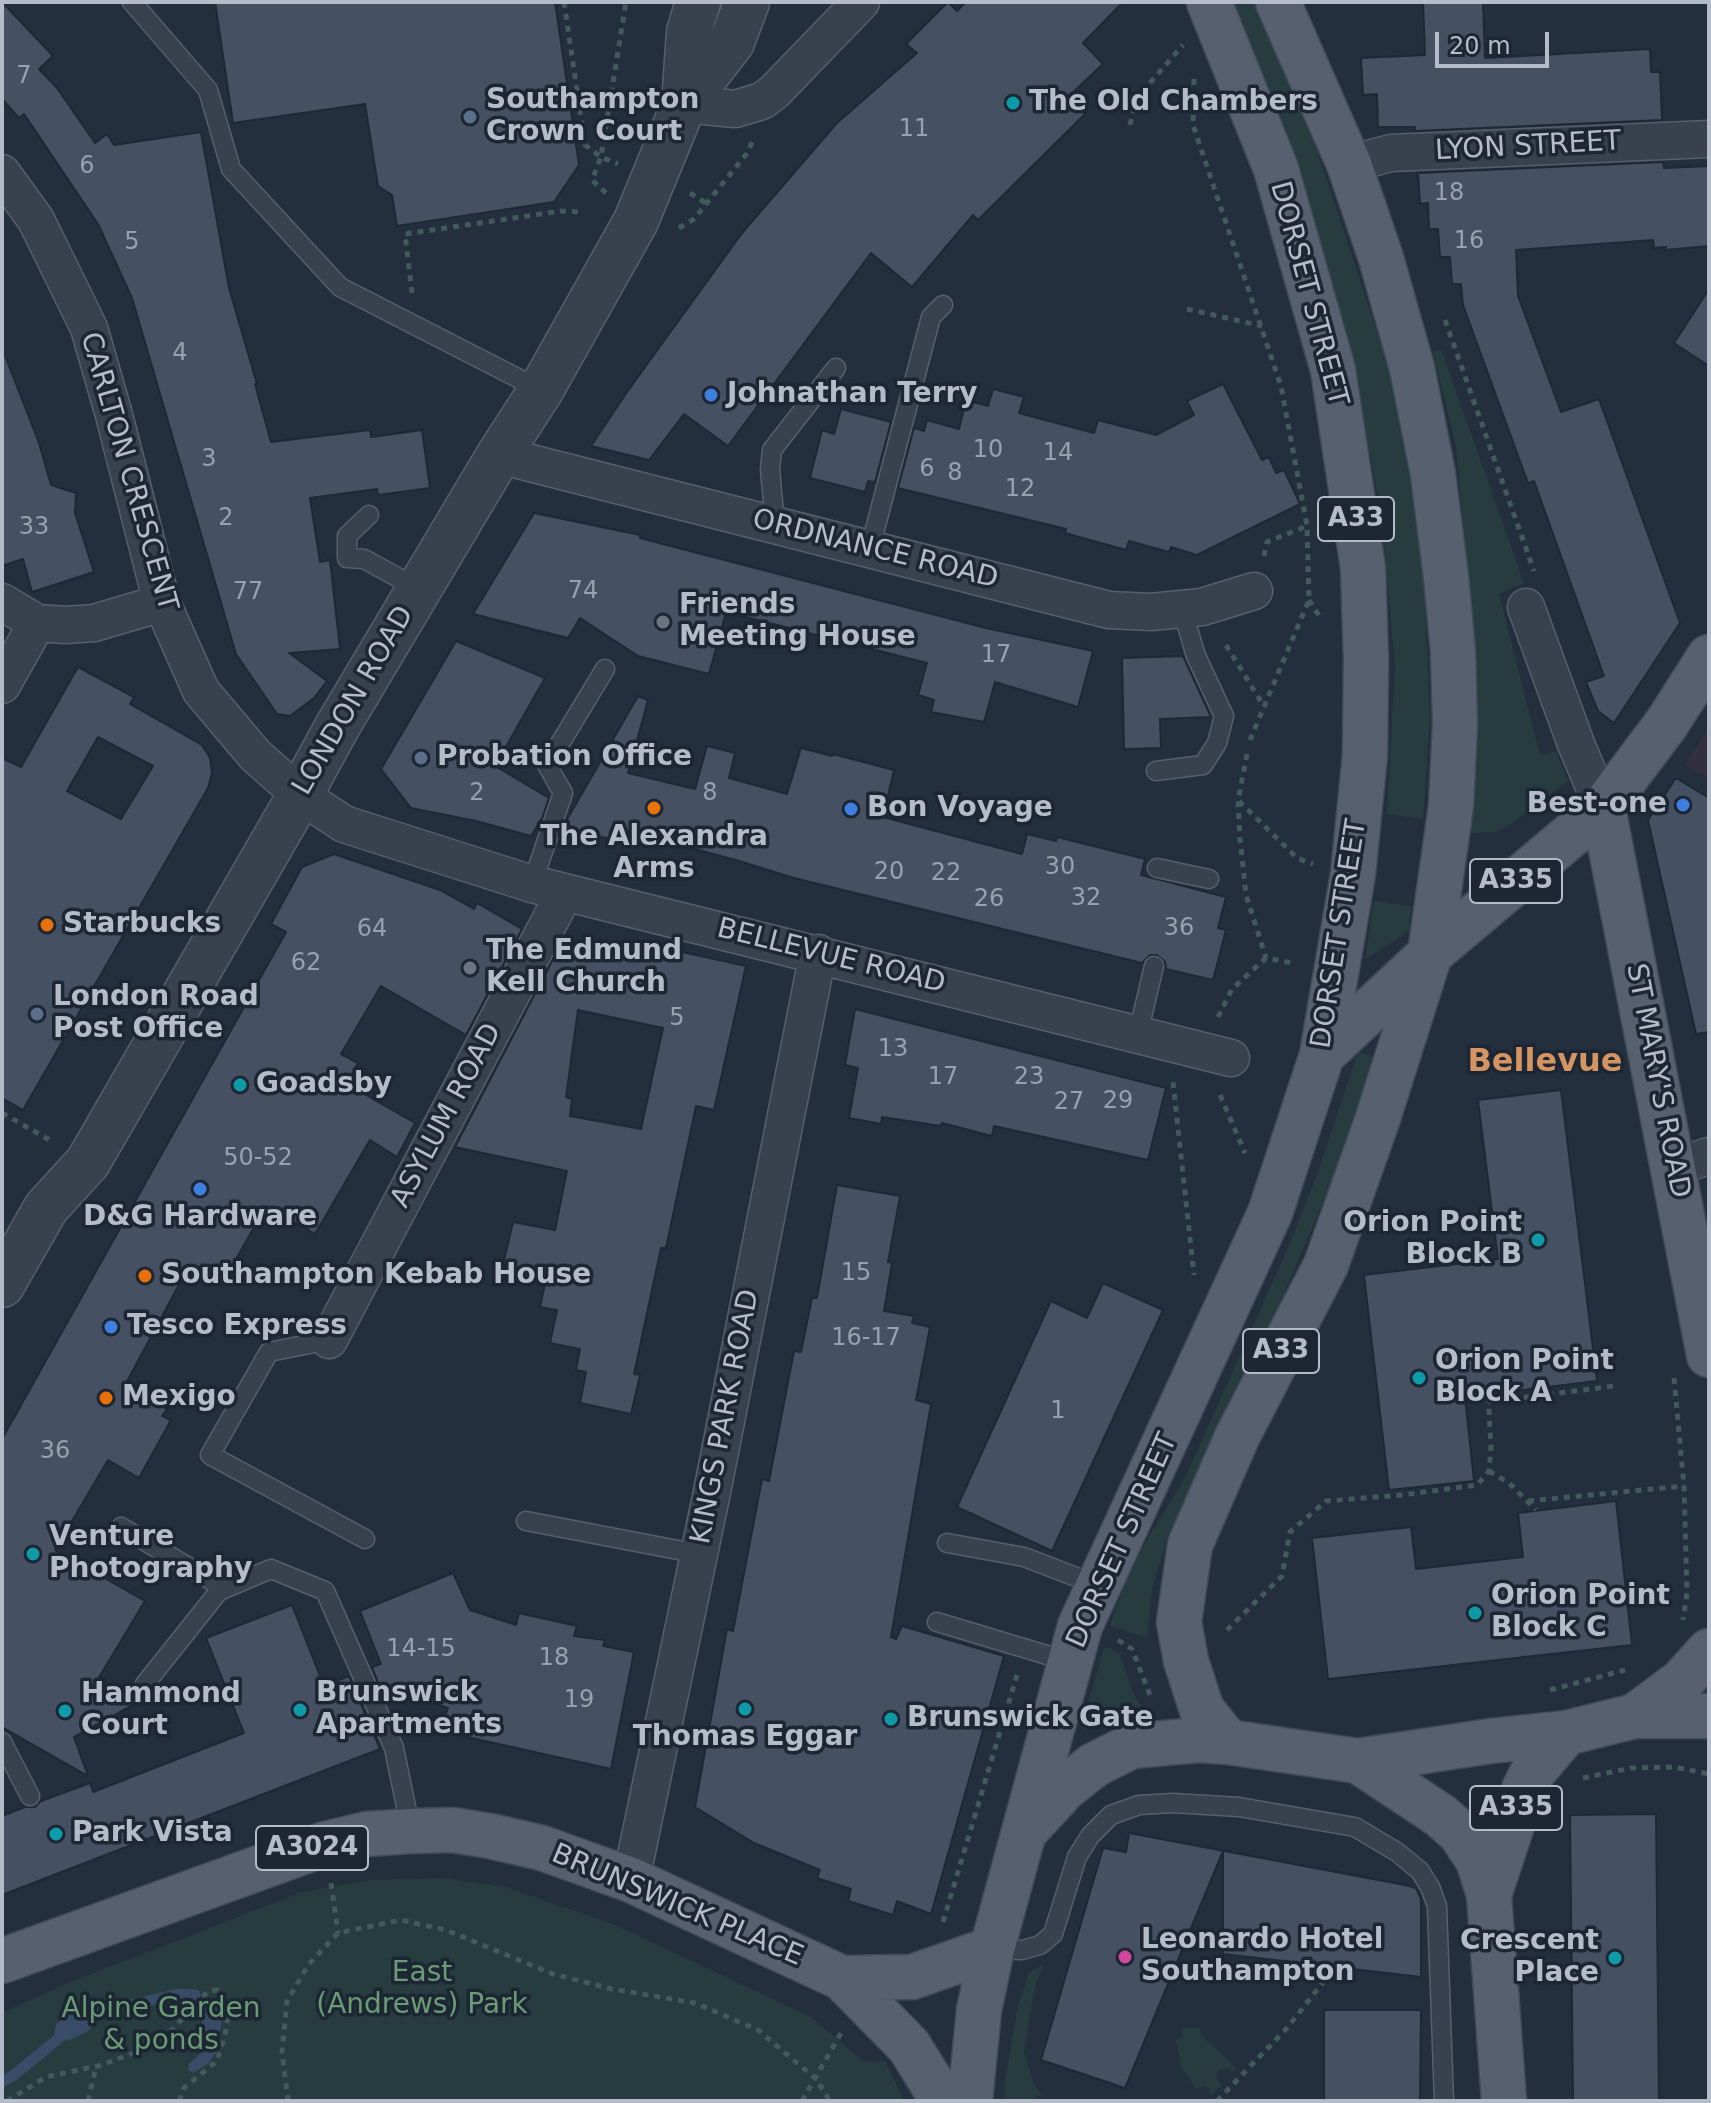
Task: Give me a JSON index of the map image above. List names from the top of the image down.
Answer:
{
  "streets": {
    "main road": [
      "DORSET STREET",
      "A33",
      "A335",
      "ST MARY'S ROAD",
      "A3024",
      "BRUNSWICK PLACE"
    ],
    "street": [
      "LYON STREET",
      "CARLTON CRESCENT",
      "ORDNANCE ROAD",
      "LONDON ROAD",
      "BELLEVUE ROAD",
      "ASYLUM ROAD",
      "KINGS PARK ROAD"
    ]
  },
  "crossings": [
    ["LYON STREET", "A33"],
    ["DORSET STREET", "A335"],
    ["DORSET STREET", "BRUNSWICK PLACE"],
    ["CARLTON CRESCENT", "LONDON ROAD"],
    ["CARLTON CRESCENT", "BELLEVUE ROAD"],
    ["A33", "A335"],
    ["ORDNANCE ROAD", "LONDON ROAD"],
    ["LONDON ROAD", "BELLEVUE ROAD"],
    ["A335", "ST MARY'S ROAD"],
    ["BELLEVUE ROAD", "ASYLUM ROAD"],
    ["BELLEVUE ROAD", "KINGS PARK ROAD"],
    ["KINGS PARK ROAD", "BRUNSWICK PLACE"]
  ],
  "districts": ["Bellevue"],
  "parks": ["East (Andrews) Park", "Alpine Garden & ponds"],
  "places": [
    "The Old Chambers",
    "Southampton Crown Court",
    "Johnathan Terry",
    "Friends Meeting House",
    "Probation Office",
    "Best-one",
    "The Alexandra Arms",
    "Bon Voyage",
    "Starbucks",
    "The Edmund Kell Church",
    "London Road Post Office",
    "Goadsby",
    "D&G Hardware",
    "Orion Point Block B",
    "Southampton Kebab House",
    "Tesco Express",
    "Orion Point Block A",
    "Mexigo",
    "Venture Photography",
    "Orion Point Block C",
    "Thomas Eggar",
    "Brunswick Apartments",
    "Hammond Court",
    "Brunswick Gate",
    "Park Vista",
    "Leonardo Hotel Southampton",
    "Crescent Place"
  ],
  "house_numbers": [
    "7",
    "11",
    "6",
    "18",
    "16",
    "5",
    "4",
    "10",
    "14",
    "3",
    "6",
    "8",
    "12",
    "2",
    "33",
    "74",
    "77",
    "17",
    "2",
    "8",
    "30",
    "20",
    "22",
    "32",
    "26",
    "36",
    "64",
    "62",
    "5",
    "13",
    "17",
    "23",
    "29",
    "27",
    "50-52",
    "15",
    "16-17",
    "1",
    "36",
    "14-15",
    "18",
    "19"
  ],
  "scale_bar": "20 m"
}
